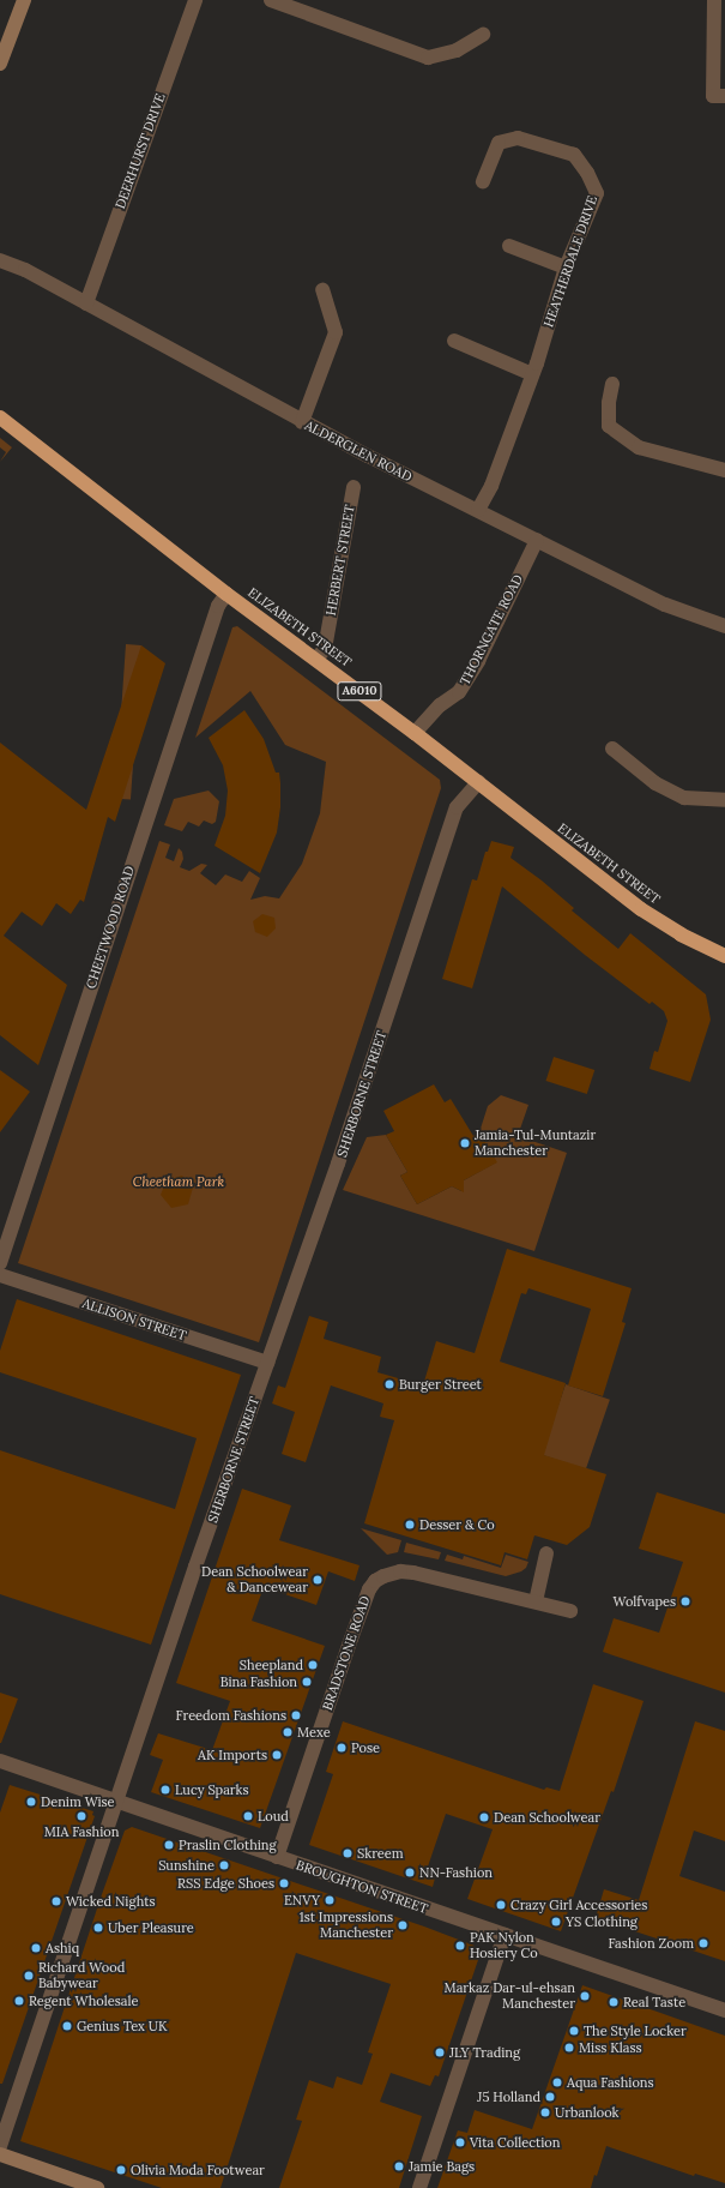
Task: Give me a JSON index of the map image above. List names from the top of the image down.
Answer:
{
  "streets": {
    "highway": ["ELIZABETH STREET", "A6010"],
    "street": [
      "DEERHURST DRIVE",
      "HEATHERDALE DRIVE",
      "ALDERGLEN ROAD",
      "HERBERT STREET",
      "THORNGATE ROAD",
      "CHEETWOOD ROAD",
      "SHERBORNE STREET",
      "ALLISON STREET",
      "BRADSTONE ROAD",
      "BROUGHTON STREET"
    ]
  },
  "crossings": [
    ["DEERHURST DRIVE", "ALDERGLEN ROAD"],
    ["HEATHERDALE DRIVE", "ALDERGLEN ROAD"],
    ["ALDERGLEN ROAD", "THORNGATE ROAD"],
    ["HERBERT STREET", "ELIZABETH STREET"],
    ["ELIZABETH STREET", "THORNGATE ROAD"],
    ["ELIZABETH STREET", "CHEETWOOD ROAD"],
    ["ELIZABETH STREET", "SHERBORNE STREET"],
    ["SHERBORNE STREET", "ALLISON STREET"],
    ["SHERBORNE STREET", "BROUGHTON STREET"],
    ["BRADSTONE ROAD", "BROUGHTON STREET"]
  ],
  "parks": ["Cheetham Park"],
  "places": [
    "Jamia-Tul-Muntazir Manchester",
    "Burger Street",
    "Desser & Co",
    "Dean Schoolwear & Dancewear",
    "Wolfvapes",
    "Sheepland",
    "Bina Fashion",
    "Freedom Fashions",
    "Mexe",
    "Pose",
    "AK Imports",
    "Lucy Sparks",
    "Denim Wise",
    "MIA Fashion",
    "Loud",
    "Dean Schoolwear",
    "Praslin Clothing",
    "Skreem",
    "Sunshine",
    "NN-Fashion",
    "RSS Edge Shoes",
    "ENVY",
    "Wicked Nights",
    "Crazy Girl Accessories",
    "YS Clothing",
    "1st Impressions Manchester",
    "Uber Pleasure",
    "Fashion Zoom",
    "PAK Nylon Hosiery Co",
    "Ashiq",
    "Richard Wood Babywear",
    "Markaz Dar-ul-ehsan Manchester",
    "Regent Wholesale",
    "Real Taste",
    "Genius Tex UK",
    "The Style Locker",
    "Miss Klass",
    "JLY Trading",
    "Aqua Fashions",
    "J5 Holland",
    "Urbanlook",
    "Vita Collection",
    "Jamie Bags",
    "Olivia Moda Footwear"
  ]
}
